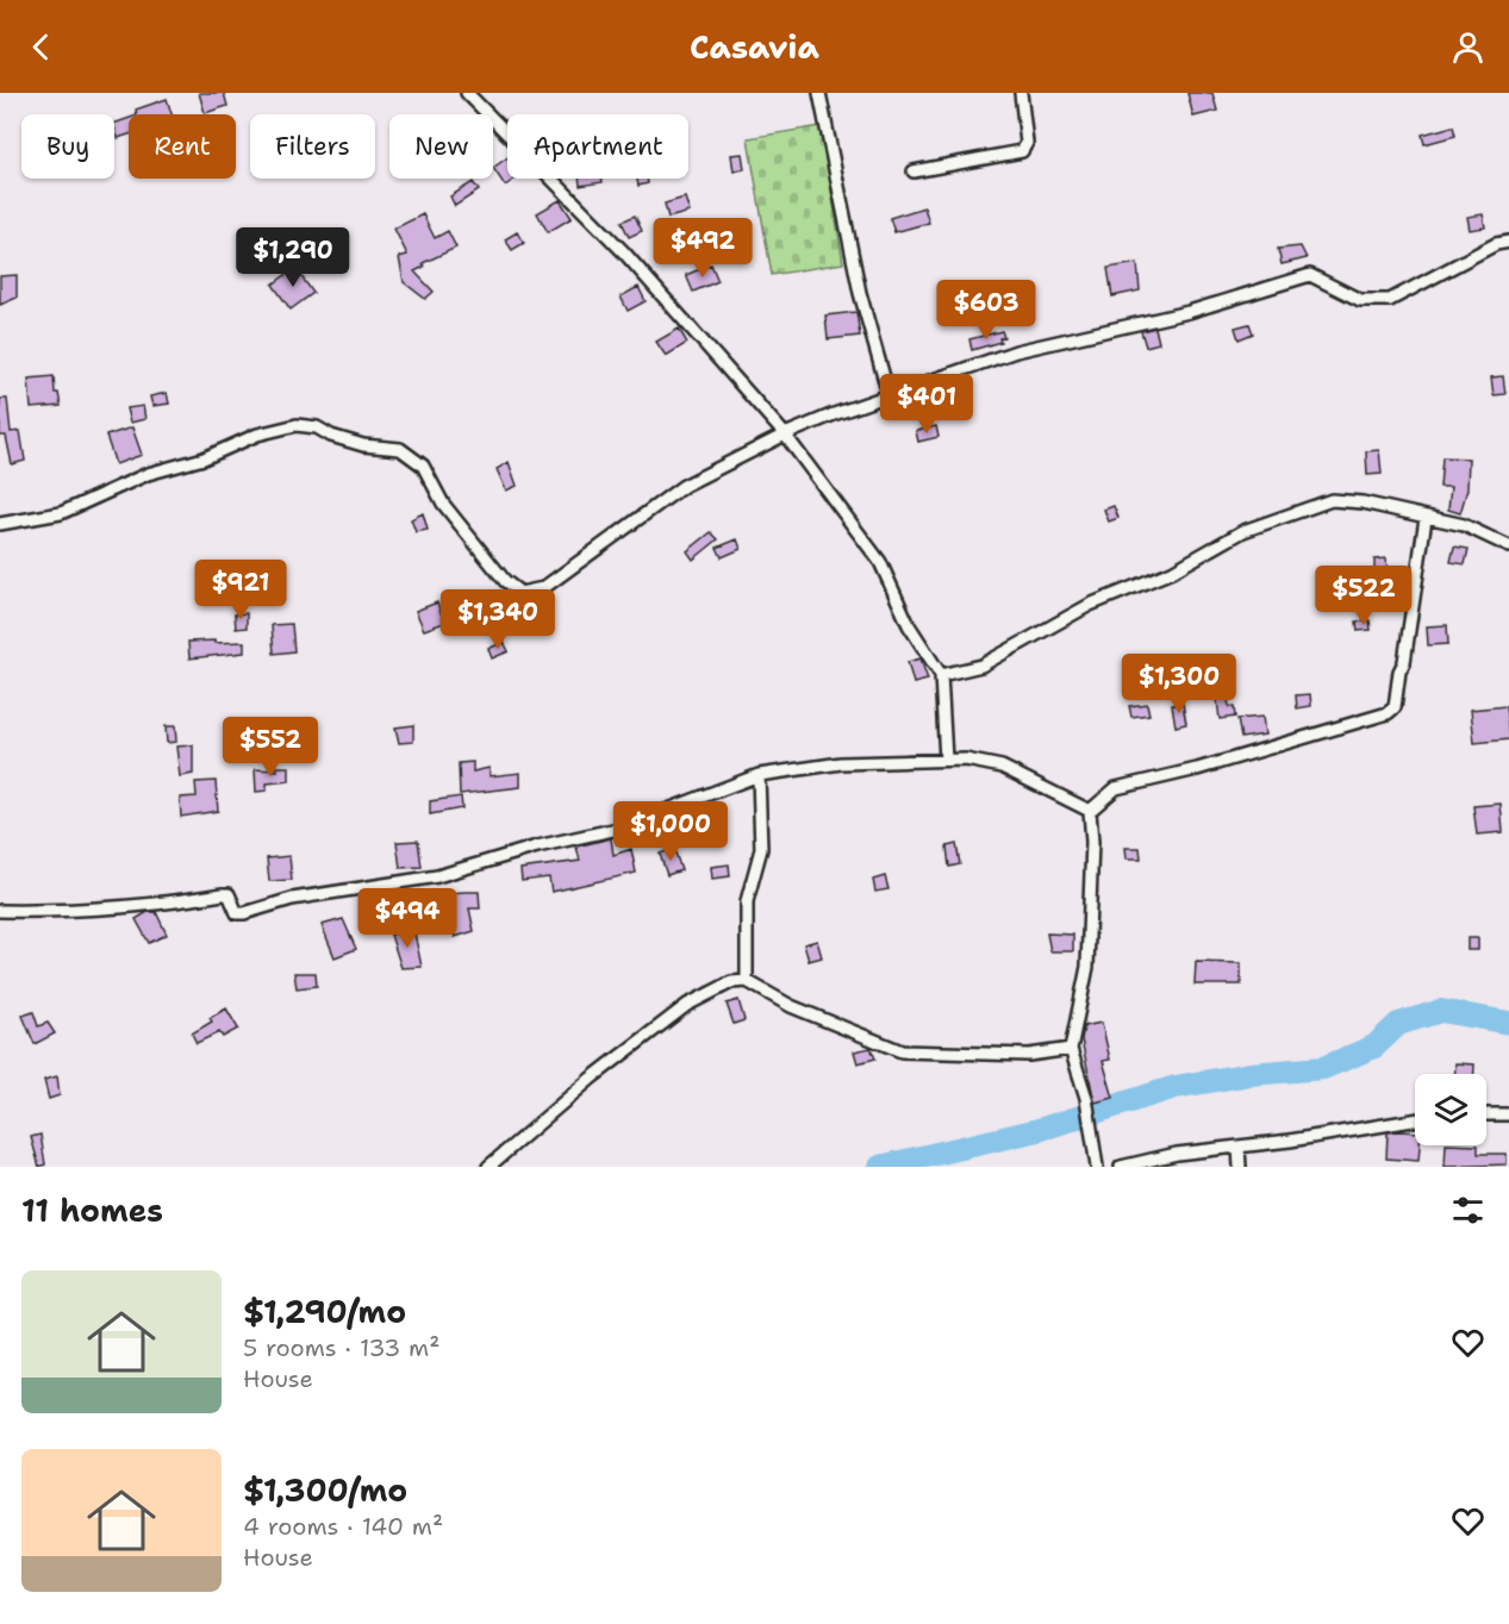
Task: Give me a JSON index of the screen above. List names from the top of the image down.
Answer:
{
  "page": {
    "header": "Casavia",
    "chip": [
      "Buy",
      "Rent",
      "Filters",
      "New",
      "Apartment"
    ],
    "price": [
      "$492",
      "$1,290",
      "$603",
      "$401",
      "$921",
      "$522",
      "$1,340",
      "$1,300",
      "$552",
      "$1,000",
      "$494"
    ],
    "heading": "11 homes",
    "list": [
      {
        "name": "$1,290/mo",
        "note": "5 rooms · 133 m² · House"
      },
      {
        "name": "$1,300/mo",
        "note": "4 rooms · 140 m² · House"
      }
    ]
  }
}
